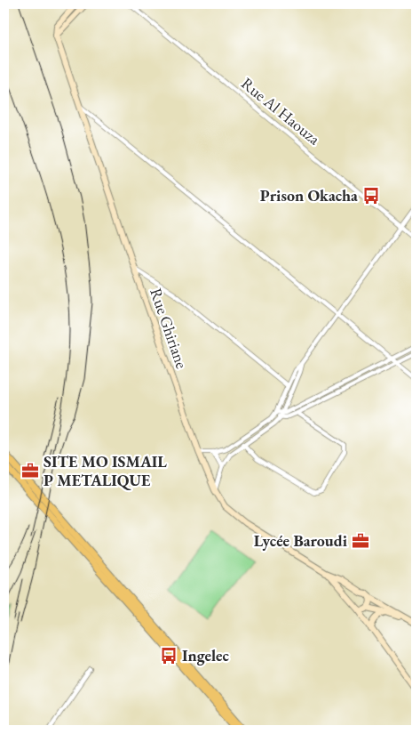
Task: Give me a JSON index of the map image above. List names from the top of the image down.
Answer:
{
  "streets": {
    "street": ["Rue Al Haouza", "Rue Ghiriane"]
  },
  "places": {
    "bus stop": ["Prison Okacha", "Ingelec"],
    "office": ["SITE MO ISMAIL P METALIQUE", "Lycée Baroudi"]
  }
}
